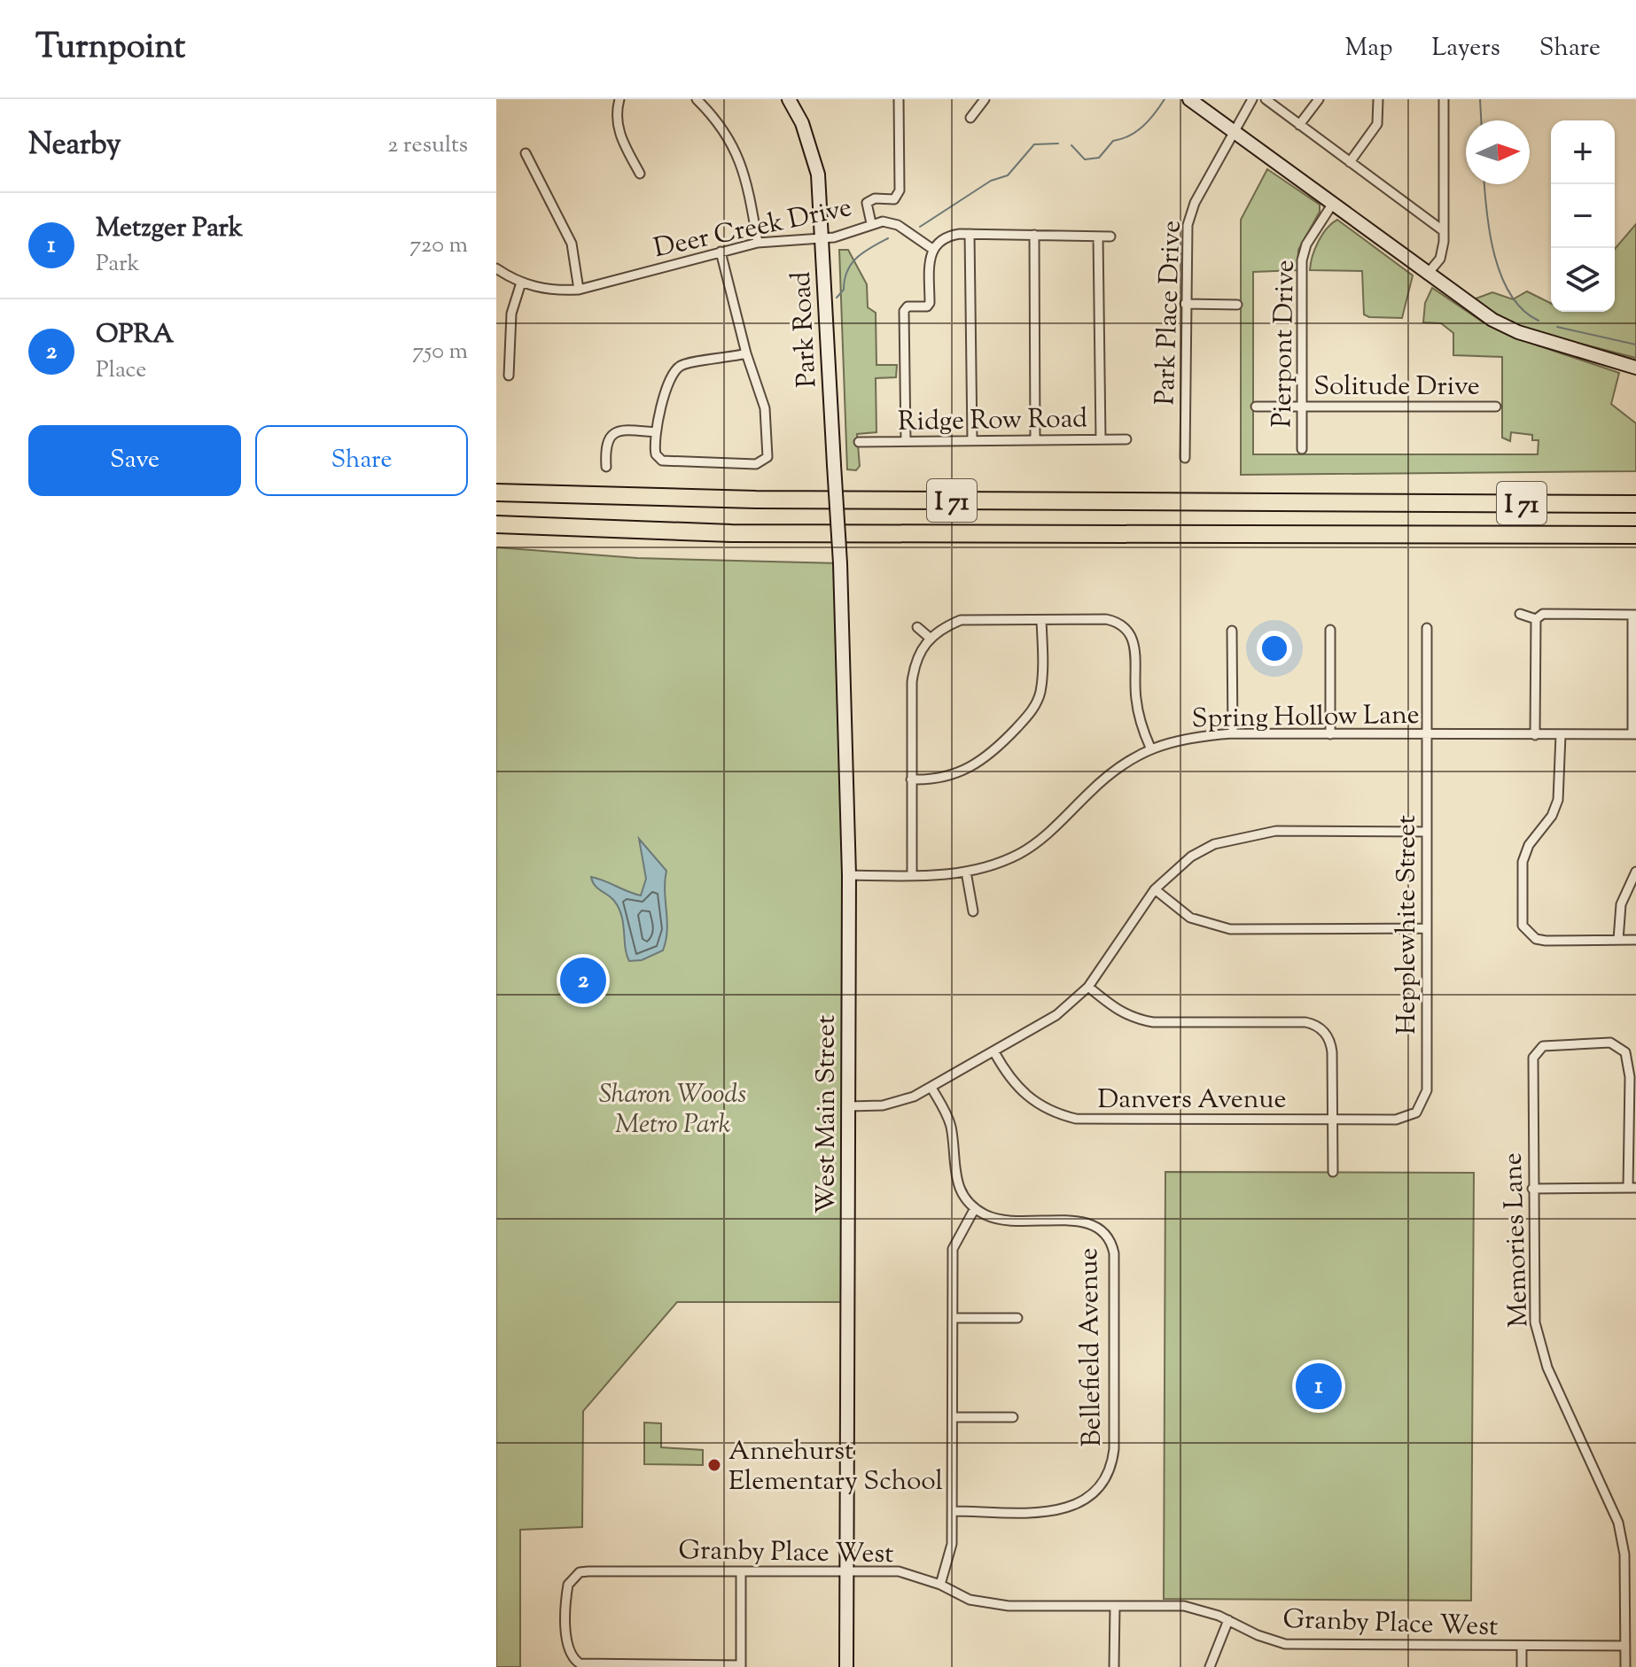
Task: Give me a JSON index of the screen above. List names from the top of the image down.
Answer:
{
  "streets": {
    "highway": ["I 71"],
    "main road": ["Park Road", "West Main Street"],
    "street": [
      "Deer Creek Drive",
      "Park Place Drive",
      "Pierpont Drive",
      "Solitude Drive",
      "Ridge Row Road",
      "Spring Hollow Lane",
      "Hepplewhite Street",
      "Danvers Avenue",
      "Memories Lane",
      "Bellefield Avenue",
      "Granby Place West"
    ]
  },
  "crossings": [
    ["Deer Creek Drive", "Park Road"],
    ["Park Road", "West Main Street"],
    ["Pierpont Drive", "Solitude Drive"],
    ["Spring Hollow Lane", "Hepplewhite Street"],
    ["Spring Hollow Lane", "West Main Street"],
    ["Hepplewhite Street", "Danvers Avenue"],
    ["West Main Street", "Granby Place West"],
    ["Memories Lane", "Granby Place West"]
  ],
  "parks": ["Sharon Woods Metro Park"],
  "places": ["Annehurst Elementary School"],
  "north": "right",
  "page": {
    "header": "Turnpoint",
    "nav": ["Map", "Layers", "Share"],
    "heading": ["Nearby", "2 results"],
    "map_buttons": ["+", "−"],
    "list": [
      {
        "mark": "1",
        "name": "Metzger Park",
        "note": "Park",
        "value": "720 m"
      },
      {
        "mark": "2",
        "name": "OPRA",
        "note": "Place",
        "value": "750 m"
      }
    ],
    "buttons": ["Save", "Share"],
    "pins": ["2", "1"]
  }
}
